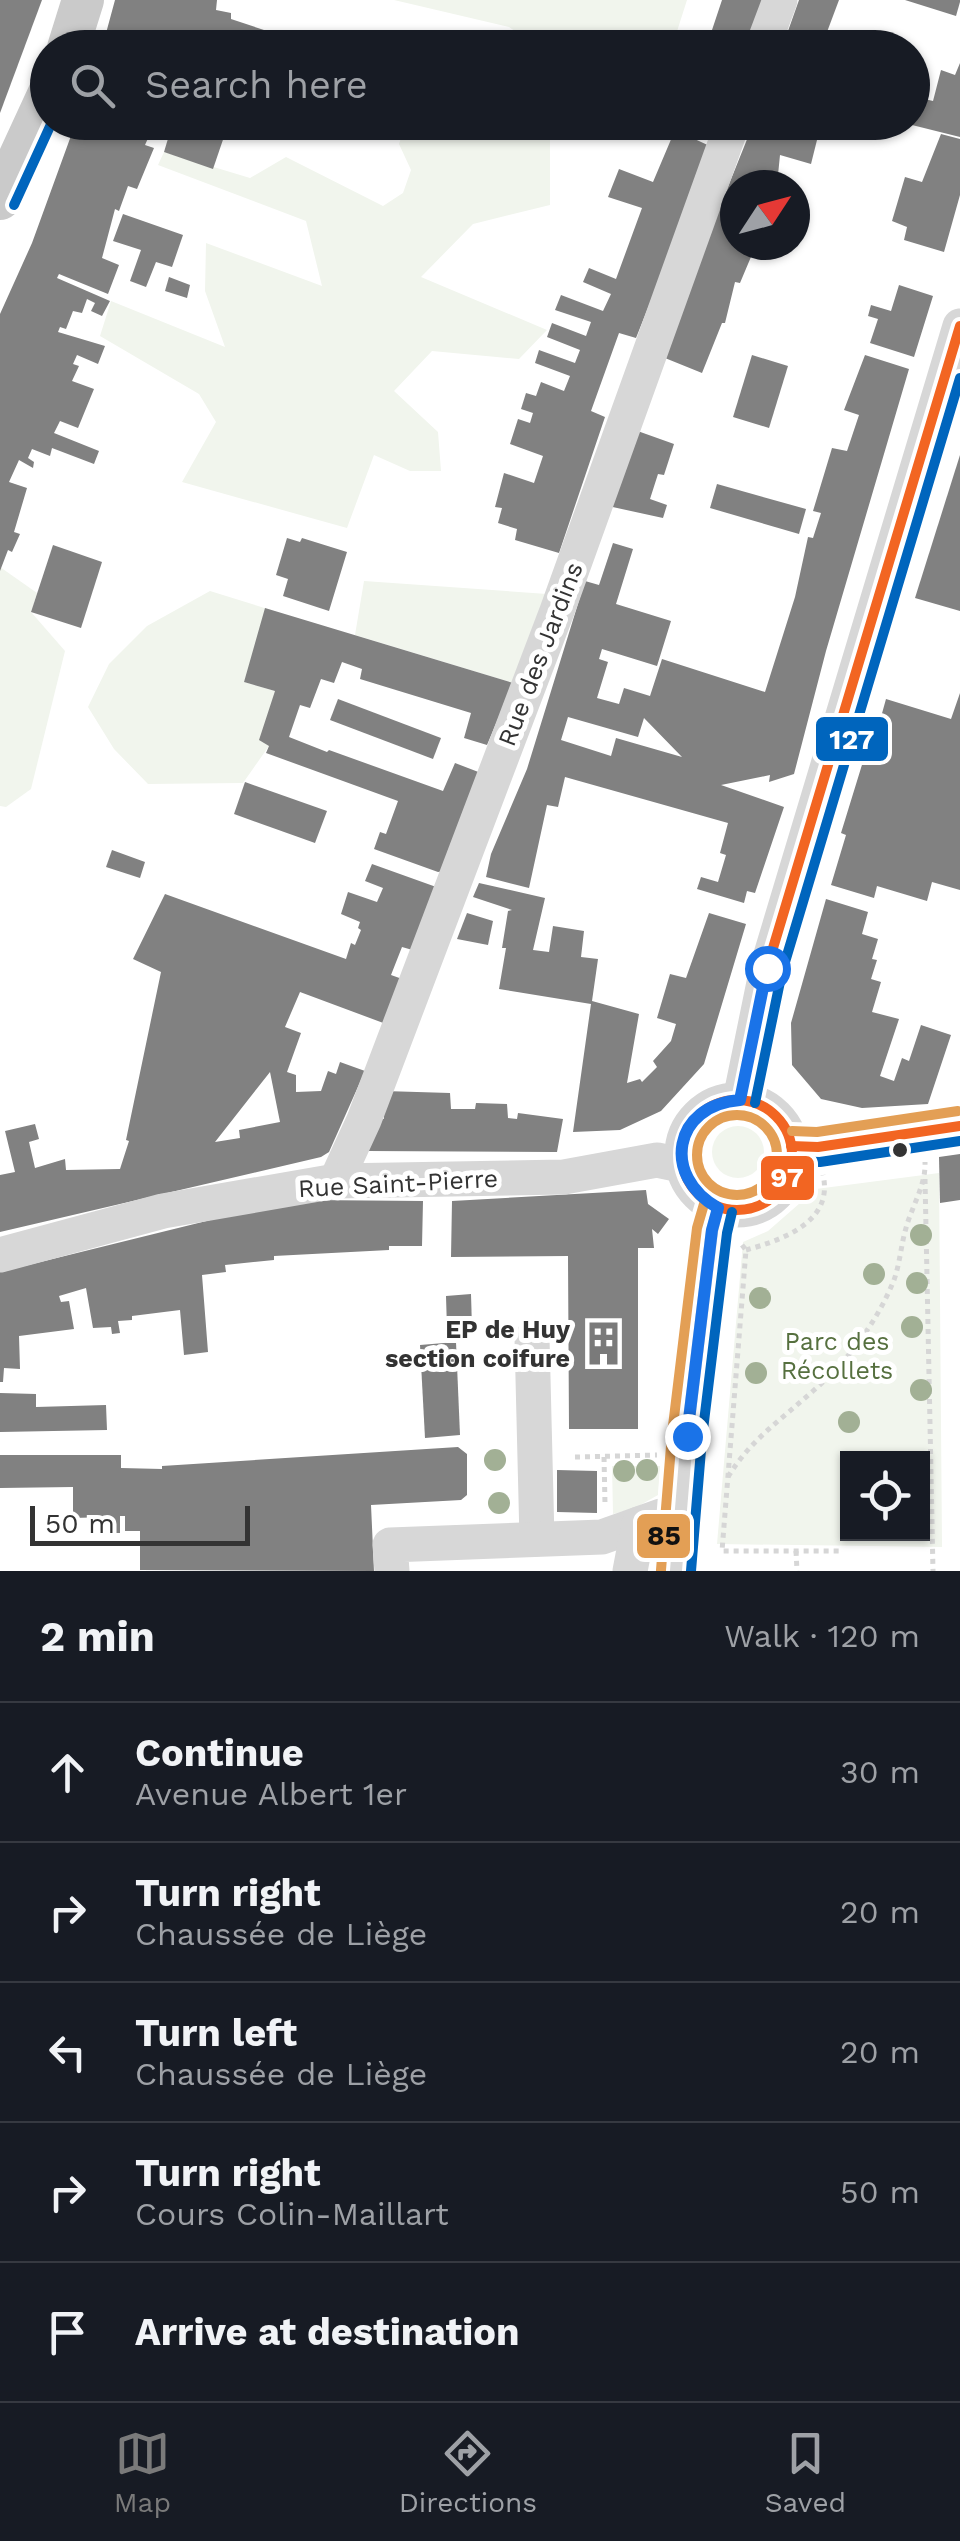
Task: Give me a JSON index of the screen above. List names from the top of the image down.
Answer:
{
  "streets": {
    "street": ["Rue des Jardins", "Rue Saint-Pierre"]
  },
  "crossings": [
    ["Rue des Jardins", "Rue Saint-Pierre"]
  ],
  "parks": ["Parc des Récollets"],
  "places": {
    "building": ["EP de Huy section coifure"]
  },
  "lines": ["transit line 127", "transit line 97", "transit line 85"],
  "scale_bar": "50 m",
  "north": "top right",
  "page": {
    "search": "Search here",
    "scale": "50 m",
    "heading": ["2 min", "Walk · 120 m"],
    "list": [
      ["Continue", "Avenue Albert 1er", "30 m"],
      ["Turn right", "Chaussée de Liège", "20 m"],
      ["Turn left", "Chaussée de Liège", "20 m"],
      ["Turn right", "Cours Colin-Maillart", "50 m"],
      "Arrive at destination"
    ],
    "nav": ["Map", "Directions", "Saved"]
  }
}
